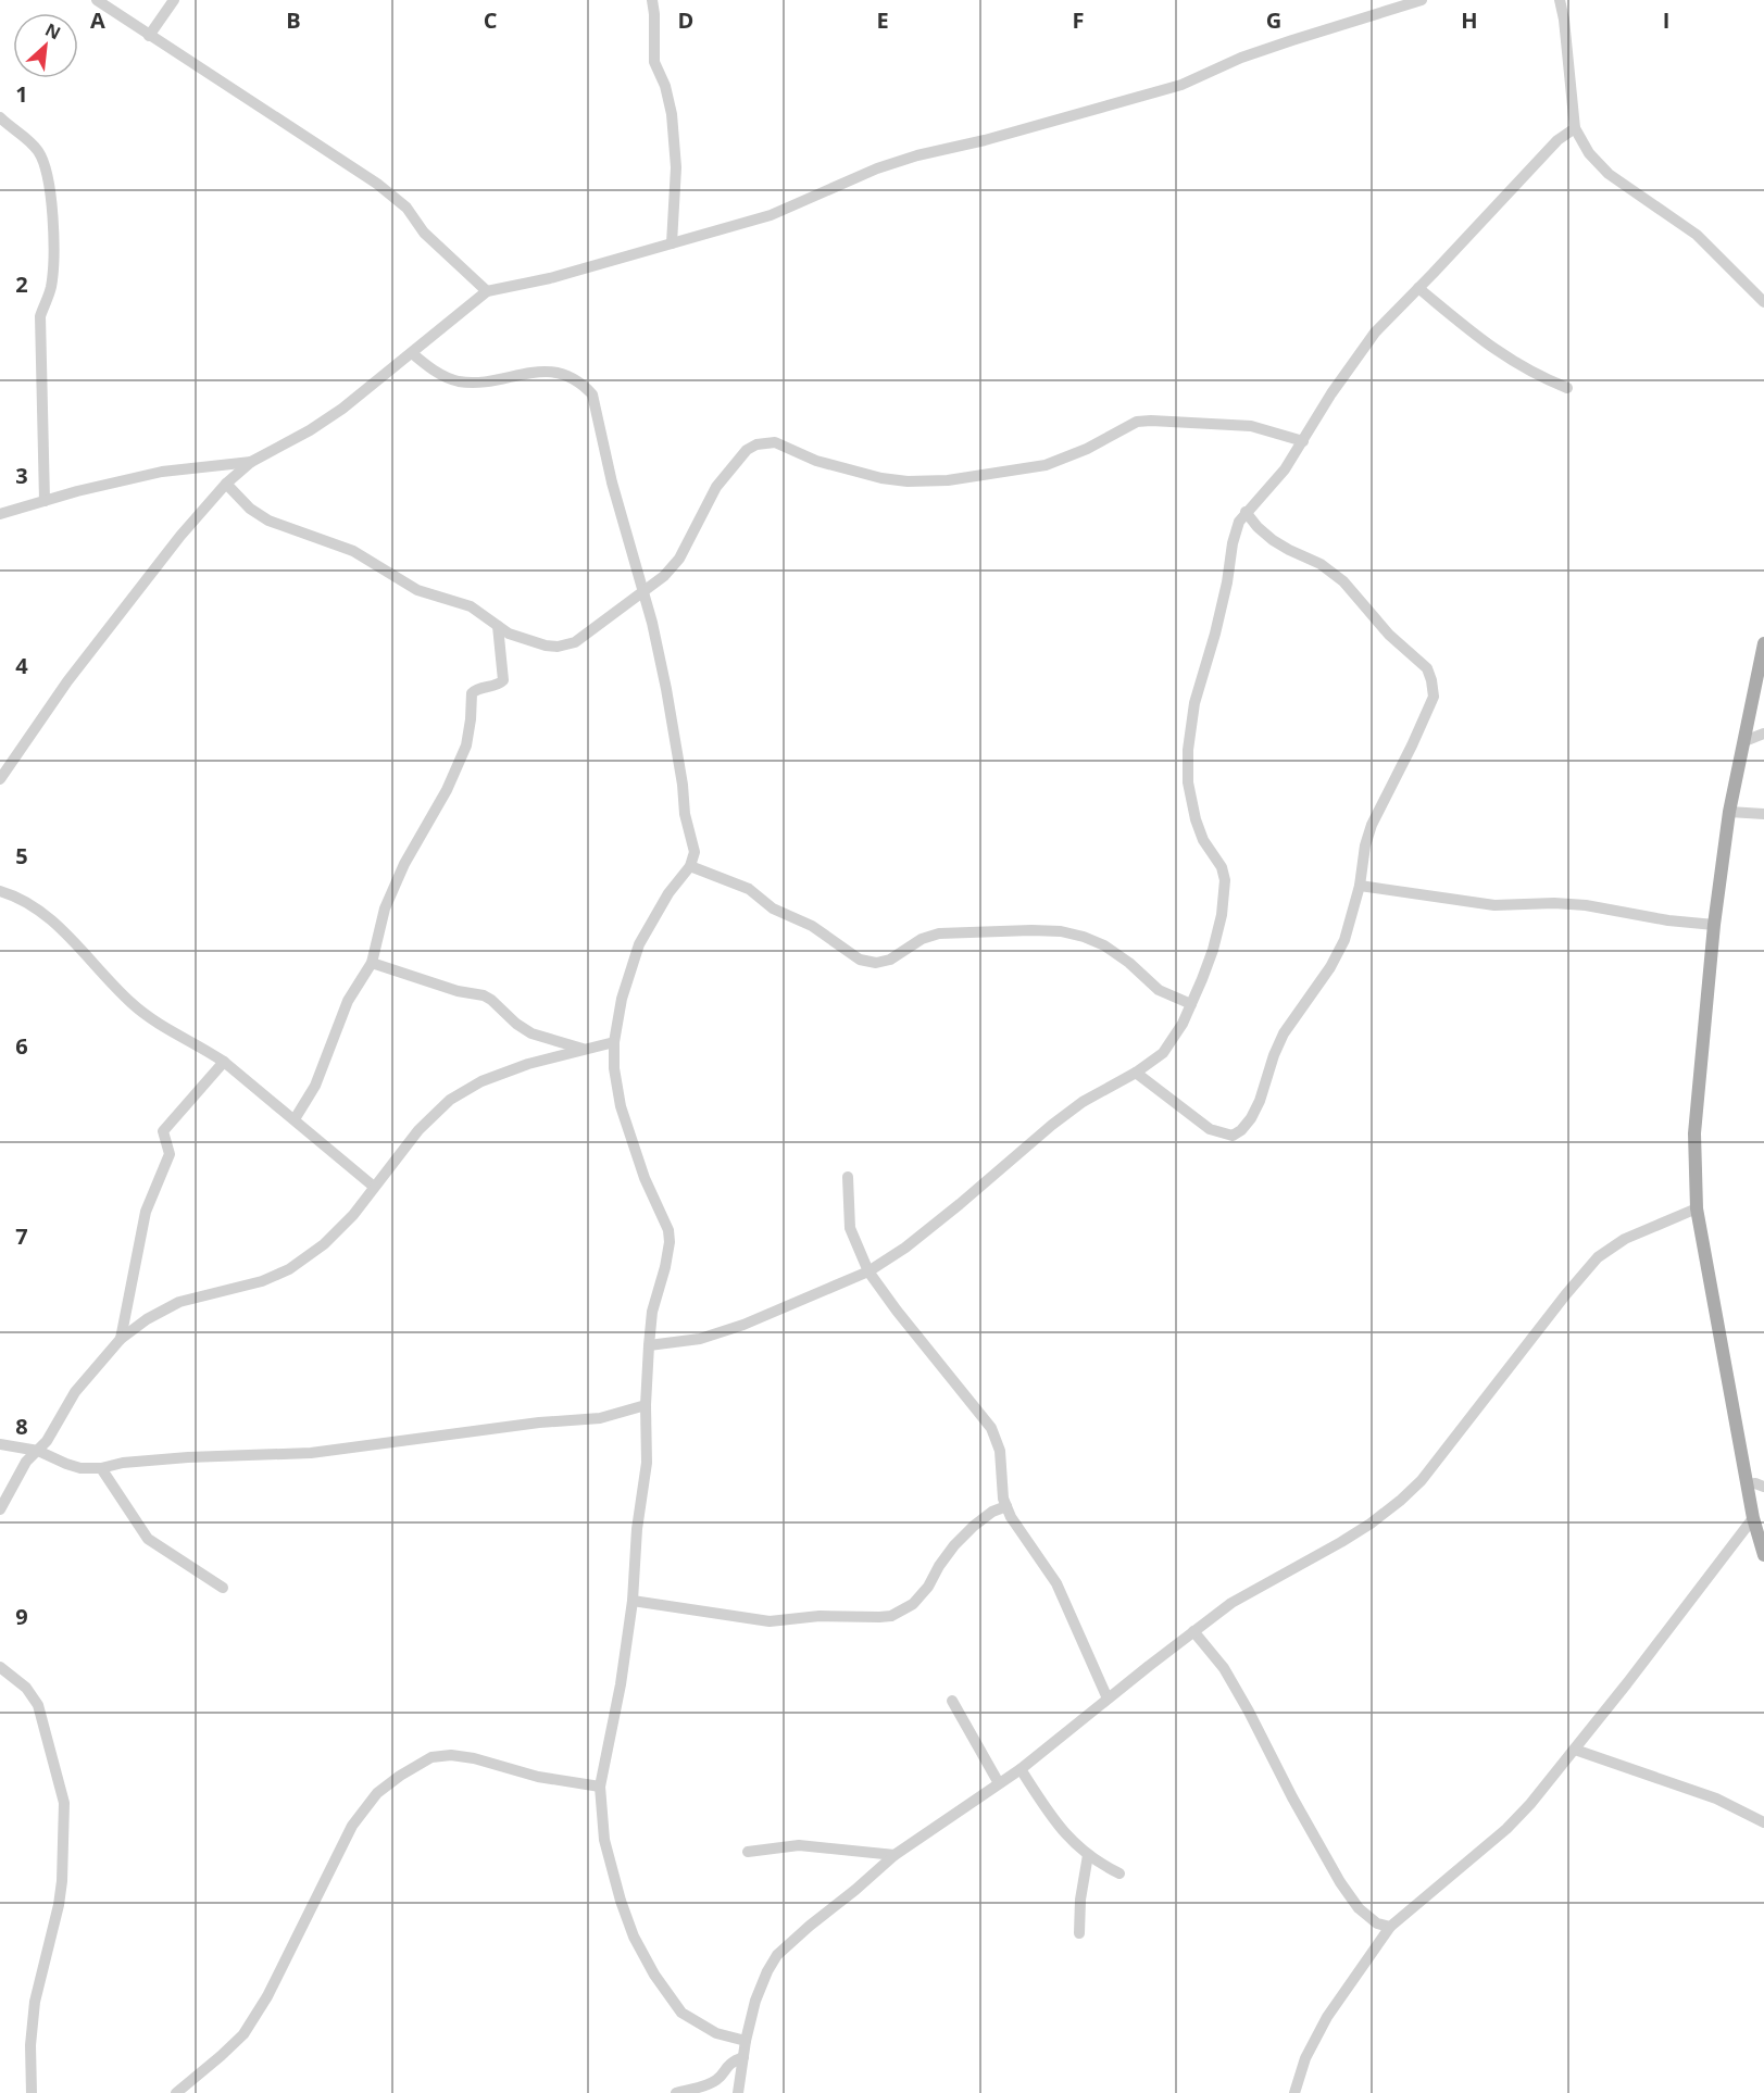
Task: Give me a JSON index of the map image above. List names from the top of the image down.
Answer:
{
  "north": "top right",
  "grid": {
    "columns": [
      "A",
      "B",
      "C",
      "D",
      "E",
      "F",
      "G",
      "H",
      "I"
    ],
    "rows": [
      "1",
      "2",
      "3",
      "4",
      "5",
      "6",
      "7",
      "8",
      "9"
    ]
  }
}
